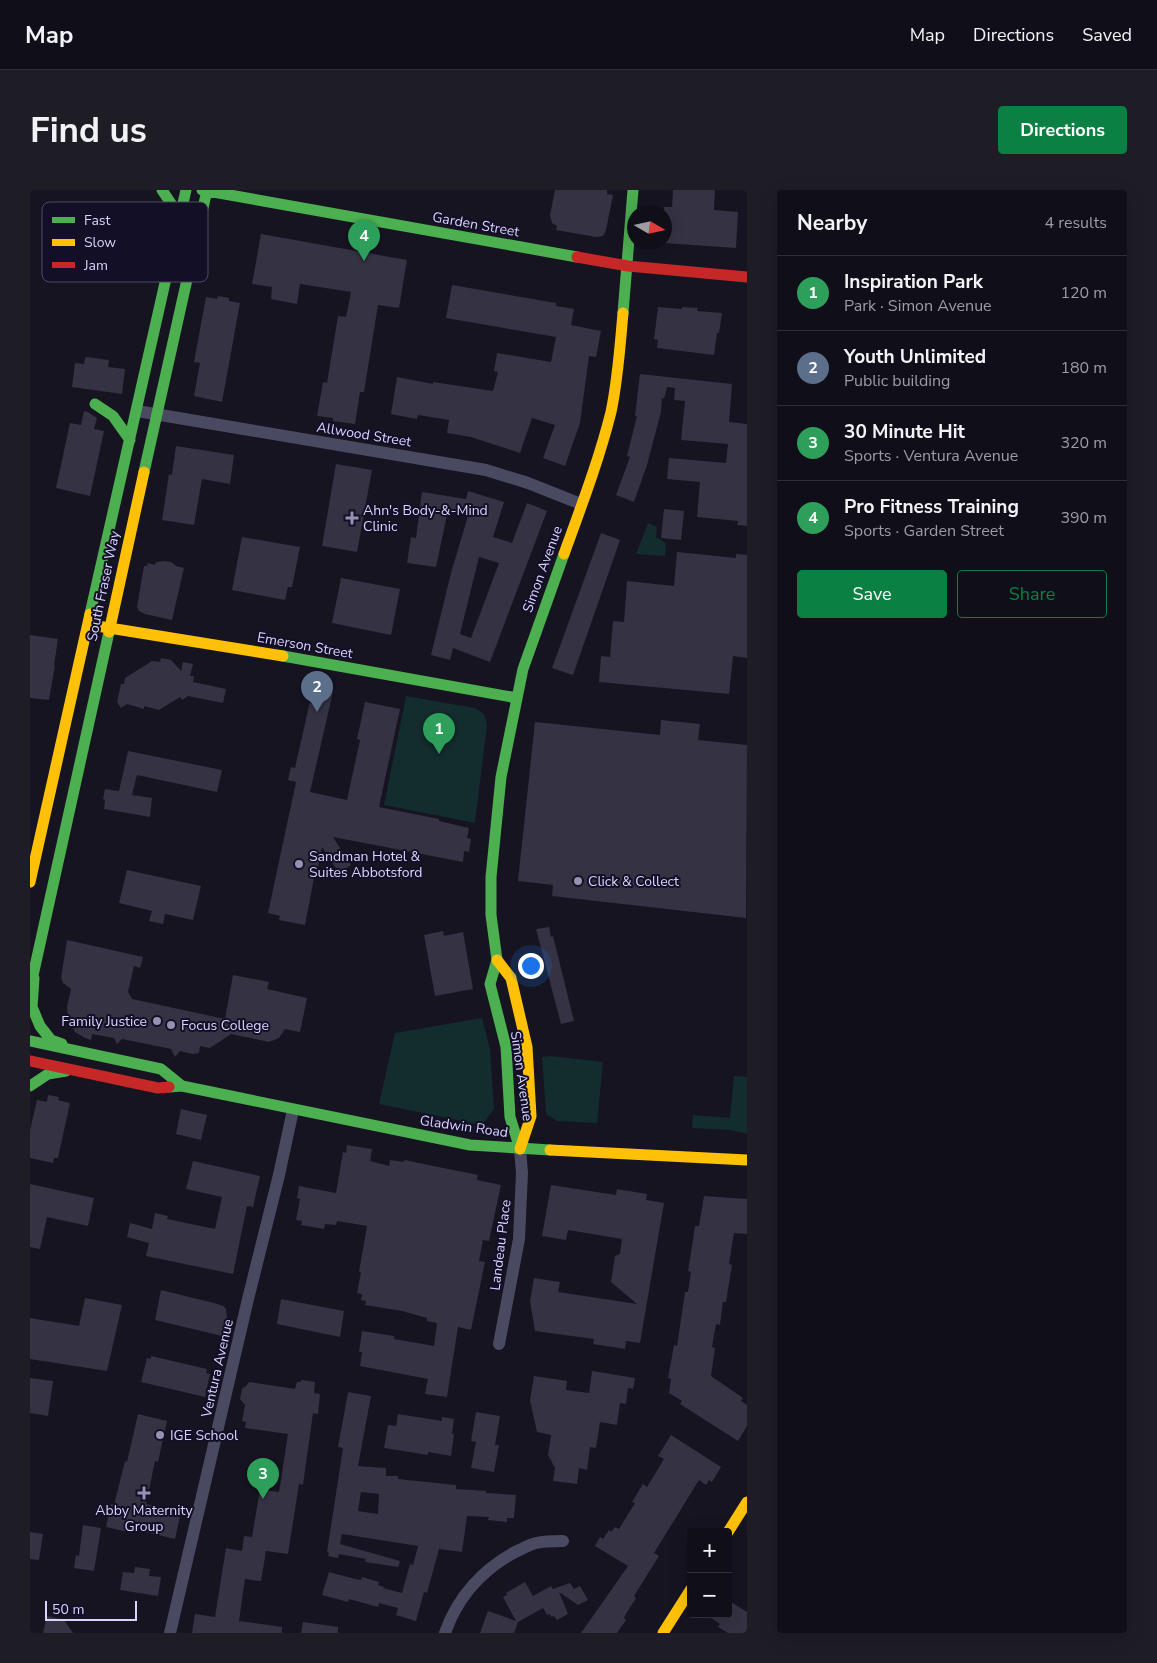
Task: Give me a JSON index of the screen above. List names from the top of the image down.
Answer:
{
  "streets": {
    "main road": [
      "Garden Street",
      "Simon Avenue",
      "South Fraser Way",
      "Emerson Street",
      "Gladwin Road"
    ],
    "street": ["Allwood Street", "Landeau Place", "Ventura Avenue"]
  },
  "crossings": [
    ["Garden Street", "Simon Avenue"],
    ["Allwood Street", "Simon Avenue"],
    ["Allwood Street", "South Fraser Way"],
    ["Simon Avenue", "Emerson Street"],
    ["Simon Avenue", "Gladwin Road"],
    ["Simon Avenue", "Landeau Place"],
    ["South Fraser Way", "Emerson Street"],
    ["Gladwin Road", "Landeau Place"],
    ["Gladwin Road", "Ventura Avenue"]
  ],
  "places": {
    "health": ["Ahn's Body-&-Mind Clinic", "Abby Maternity Group"],
    "other": [
      "Sandman Hotel & Suites Abbotsford",
      "Click & Collect",
      "Family Justice",
      "Focus College",
      "IGE School"
    ]
  },
  "legend": ["Fast", "Slow", "Jam"],
  "scale_bar": "50 m",
  "north": "right",
  "page": {
    "header": "Map",
    "nav": ["Map", "Directions", "Saved"],
    "buttons": [
      "Directions",
      ["Save", "Share"]
    ],
    "title": "Find us",
    "heading": ["Nearby", "4 results"],
    "pins": [
      "4",
      "2",
      "1",
      "3"
    ],
    "list": [
      {
        "mark": "1",
        "name": "Inspiration Park",
        "note": "Park · Simon Avenue",
        "value": "120 m"
      },
      {
        "mark": "2",
        "name": "Youth Unlimited",
        "note": "Public building",
        "value": "180 m"
      },
      {
        "mark": "3",
        "name": "30 Minute Hit",
        "note": "Sports · Ventura Avenue",
        "value": "320 m"
      },
      {
        "mark": "4",
        "name": "Pro Fitness Training",
        "note": "Sports · Garden Street",
        "value": "390 m"
      }
    ],
    "map_buttons": ["+", "−"],
    "scale": "50 m"
  }
}
